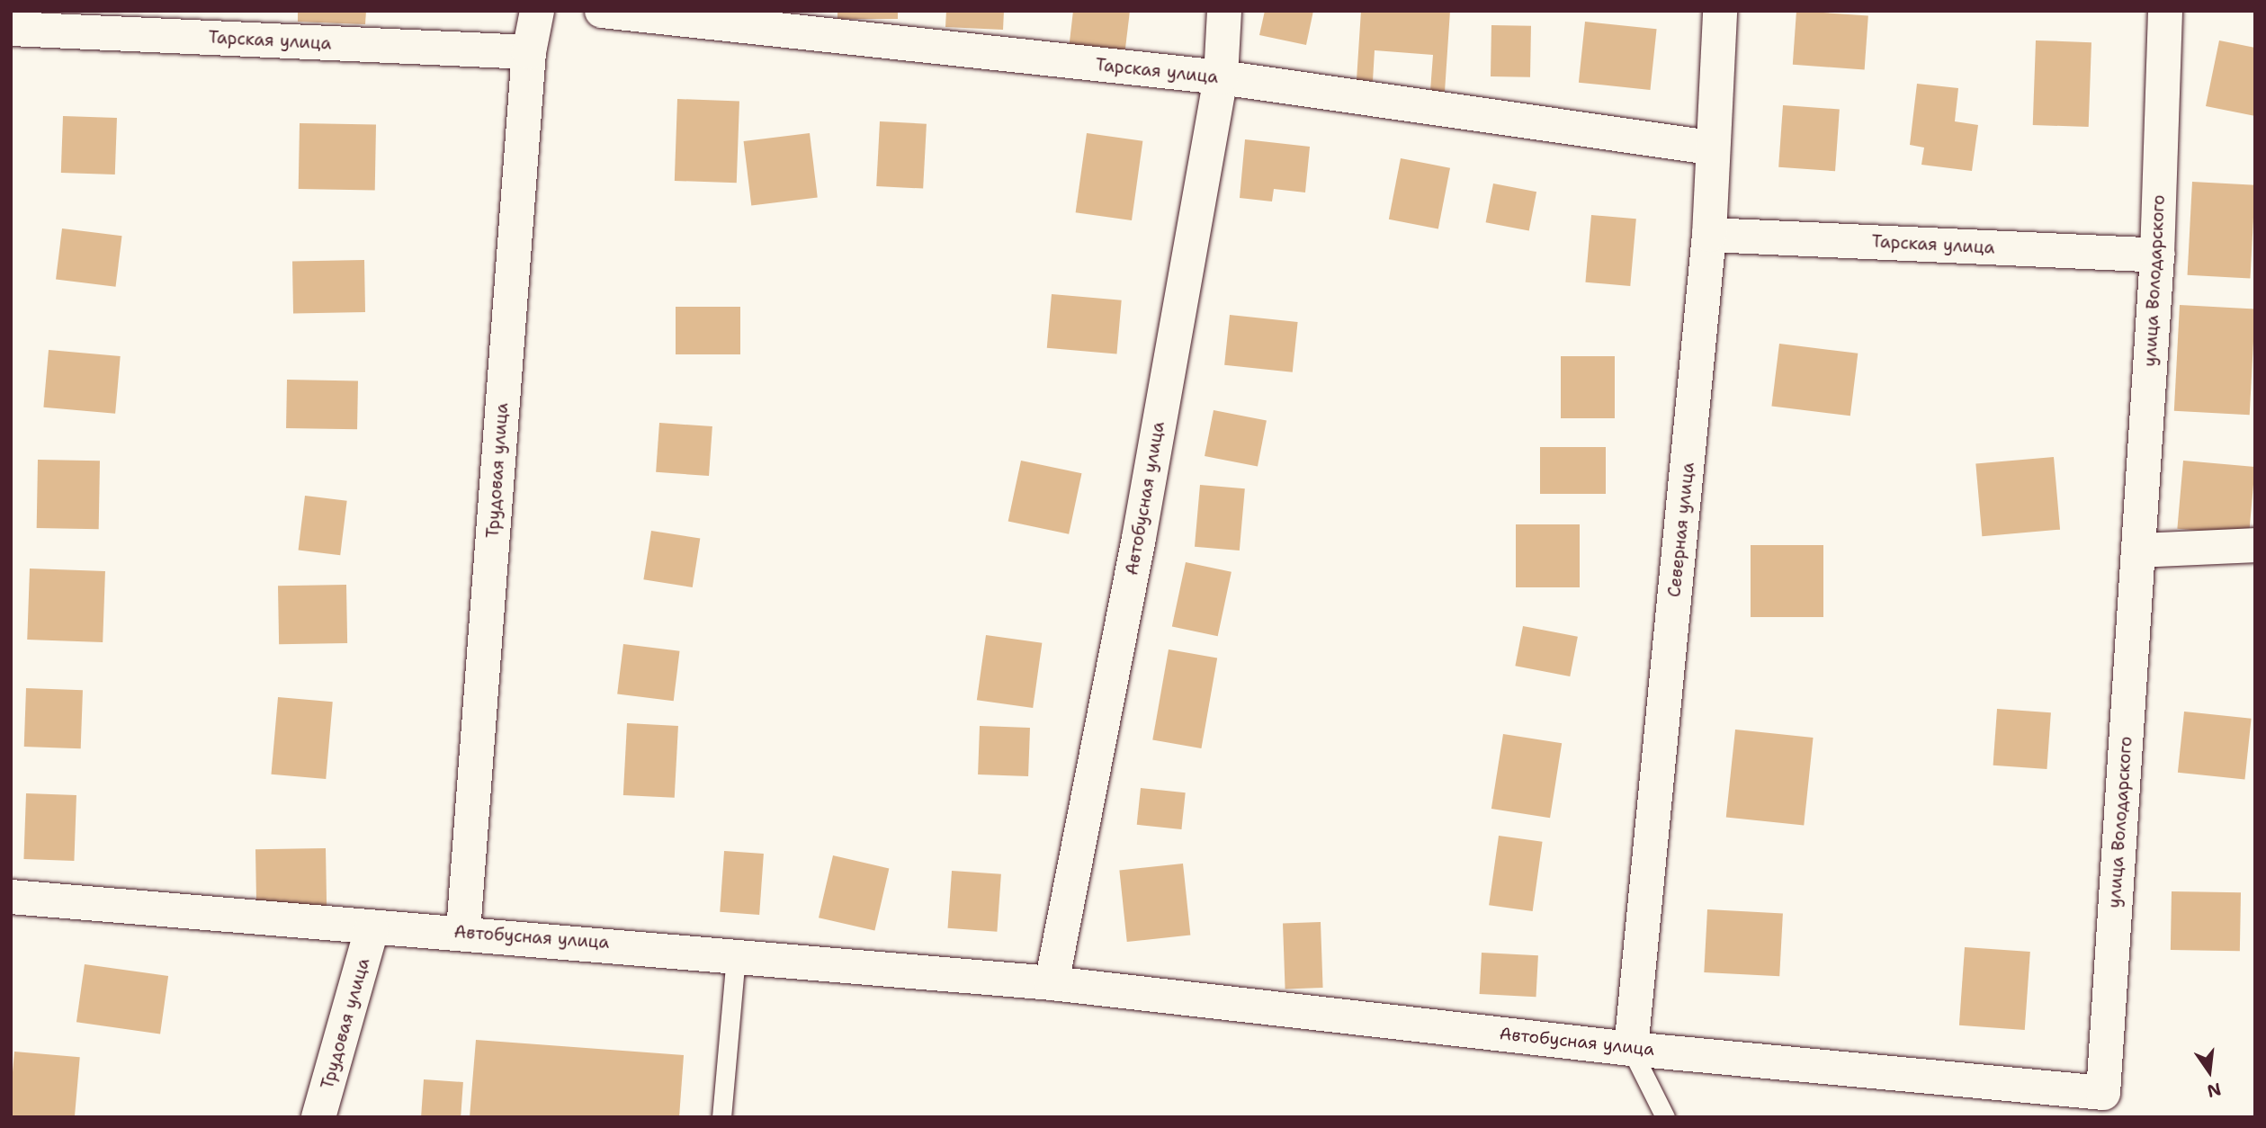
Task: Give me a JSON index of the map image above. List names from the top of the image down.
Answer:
{
  "streets": {
    "street": [
      "Тарская улица",
      "улица Володарского",
      "Трудовая улица",
      "Автобусная улица",
      "Северная улица"
    ]
  },
  "crossings": [
    ["Тарская улица", "улица Володарского"],
    ["Тарская улица", "Трудовая улица"],
    ["Тарская улица", "Автобусная улица"],
    ["Тарская улица", "Северная улица"],
    ["улица Володарского", "Автобусная улица"],
    ["Трудовая улица", "Автобусная улица"],
    ["Автобусная улица", "Северная улица"]
  ],
  "north": "bottom"
}
